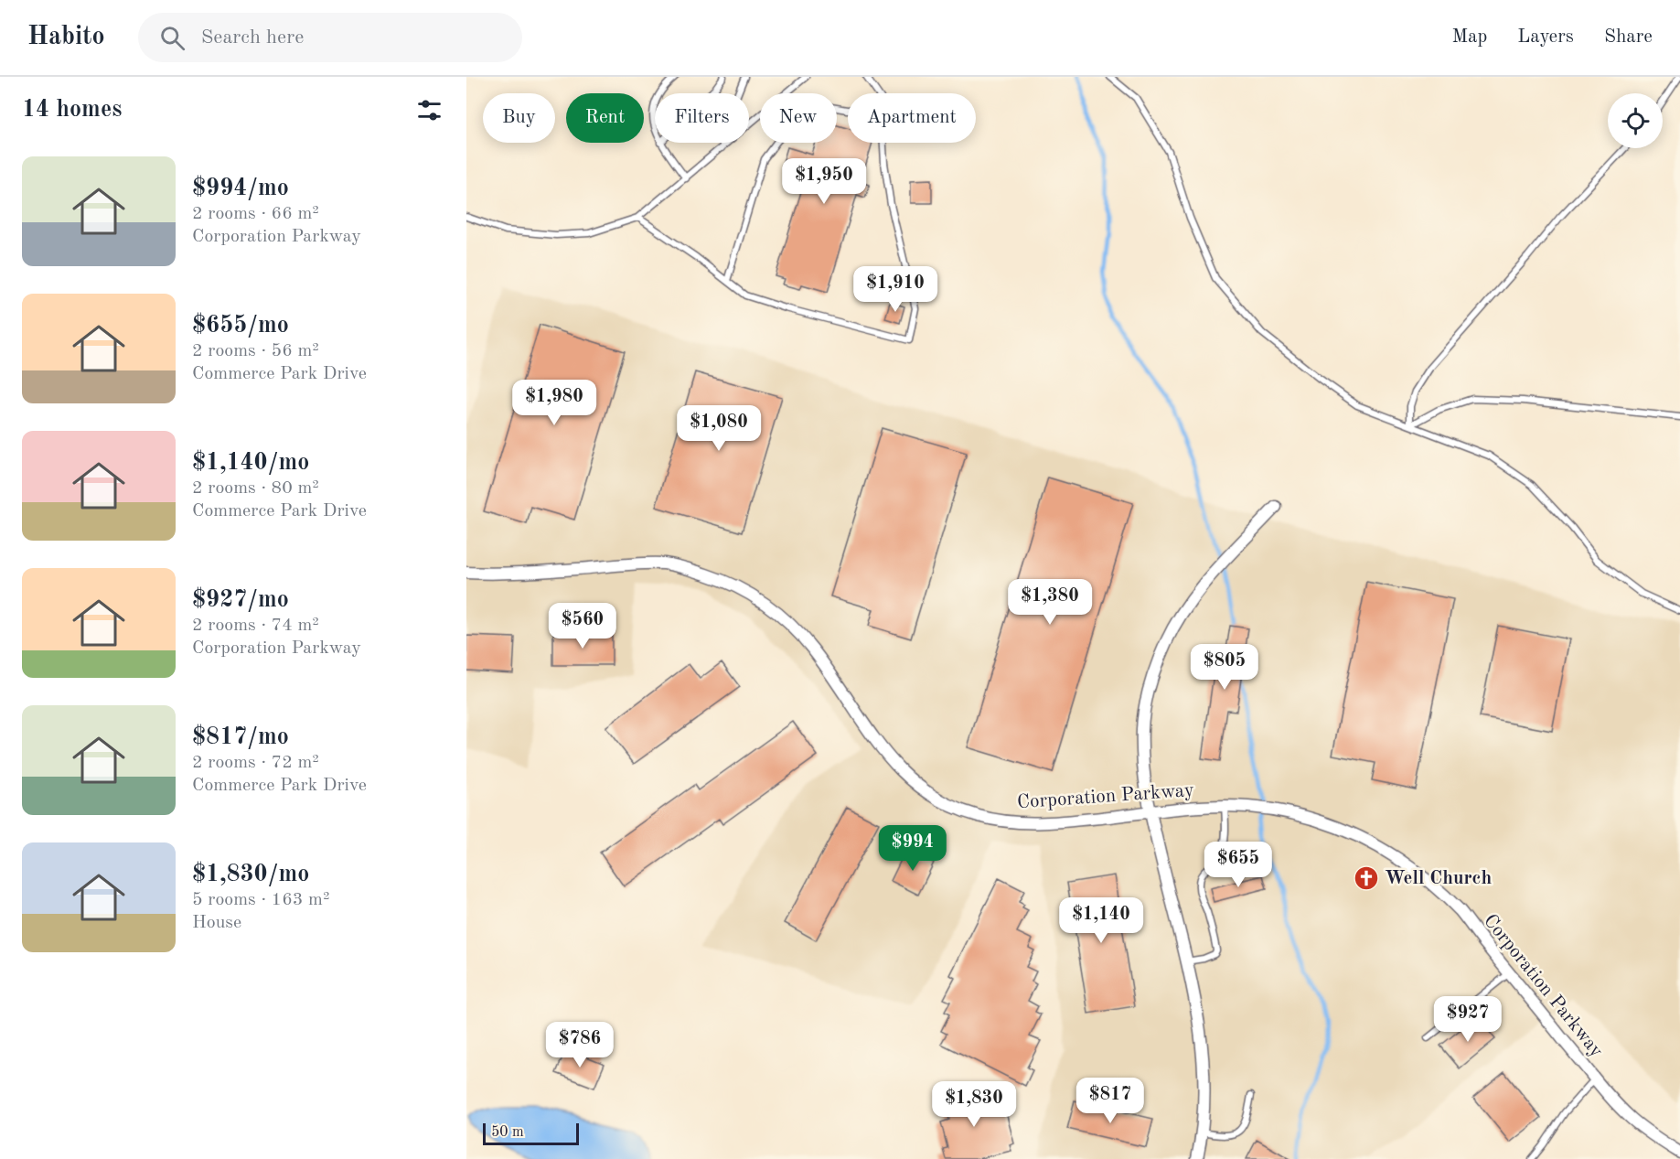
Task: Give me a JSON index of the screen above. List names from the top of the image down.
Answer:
{
  "streets": {
    "street": ["Corporation Parkway"]
  },
  "places": {
    "church": ["Well Church"]
  },
  "scale_bar": "50 m",
  "page": {
    "header": "Habito",
    "search": "Search here",
    "nav": ["Map", "Layers", "Share"],
    "heading": "14 homes",
    "chip": [
      "Buy",
      "Rent",
      "Filters",
      "New",
      "Apartment"
    ],
    "list": [
      {
        "name": "$994/mo",
        "note": "2 rooms · 66 m² · Corporation Parkway"
      },
      {
        "name": "$655/mo",
        "note": "2 rooms · 56 m² · Commerce Park Drive"
      },
      {
        "name": "$1,140/mo",
        "note": "2 rooms · 80 m² · Commerce Park Drive"
      },
      {
        "name": "$927/mo",
        "note": "2 rooms · 74 m² · Corporation Parkway"
      },
      {
        "name": "$817/mo",
        "note": "2 rooms · 72 m² · Commerce Park Drive"
      },
      {
        "name": "$1,830/mo",
        "note": "5 rooms · 163 m² · House"
      }
    ],
    "price": [
      "$1,950",
      "$1,910",
      "$1,980",
      "$1,080",
      "$1,380",
      "$560",
      "$805",
      "$994",
      "$655",
      "$1,140",
      "$927",
      "$786",
      "$817",
      "$1,830"
    ],
    "scale": "50 m"
  }
}
